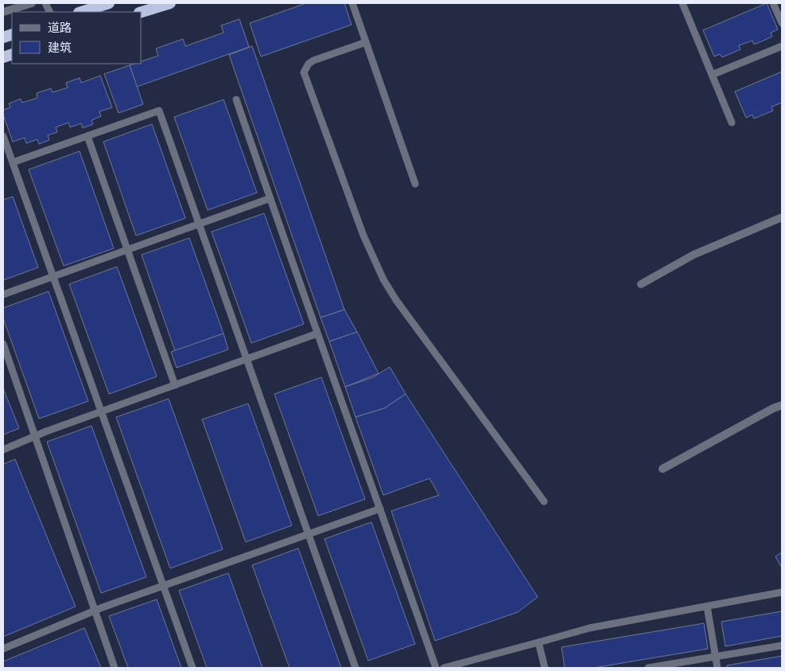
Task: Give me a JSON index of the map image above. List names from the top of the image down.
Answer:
{
  "legend": ["道路", "建筑"]
}
